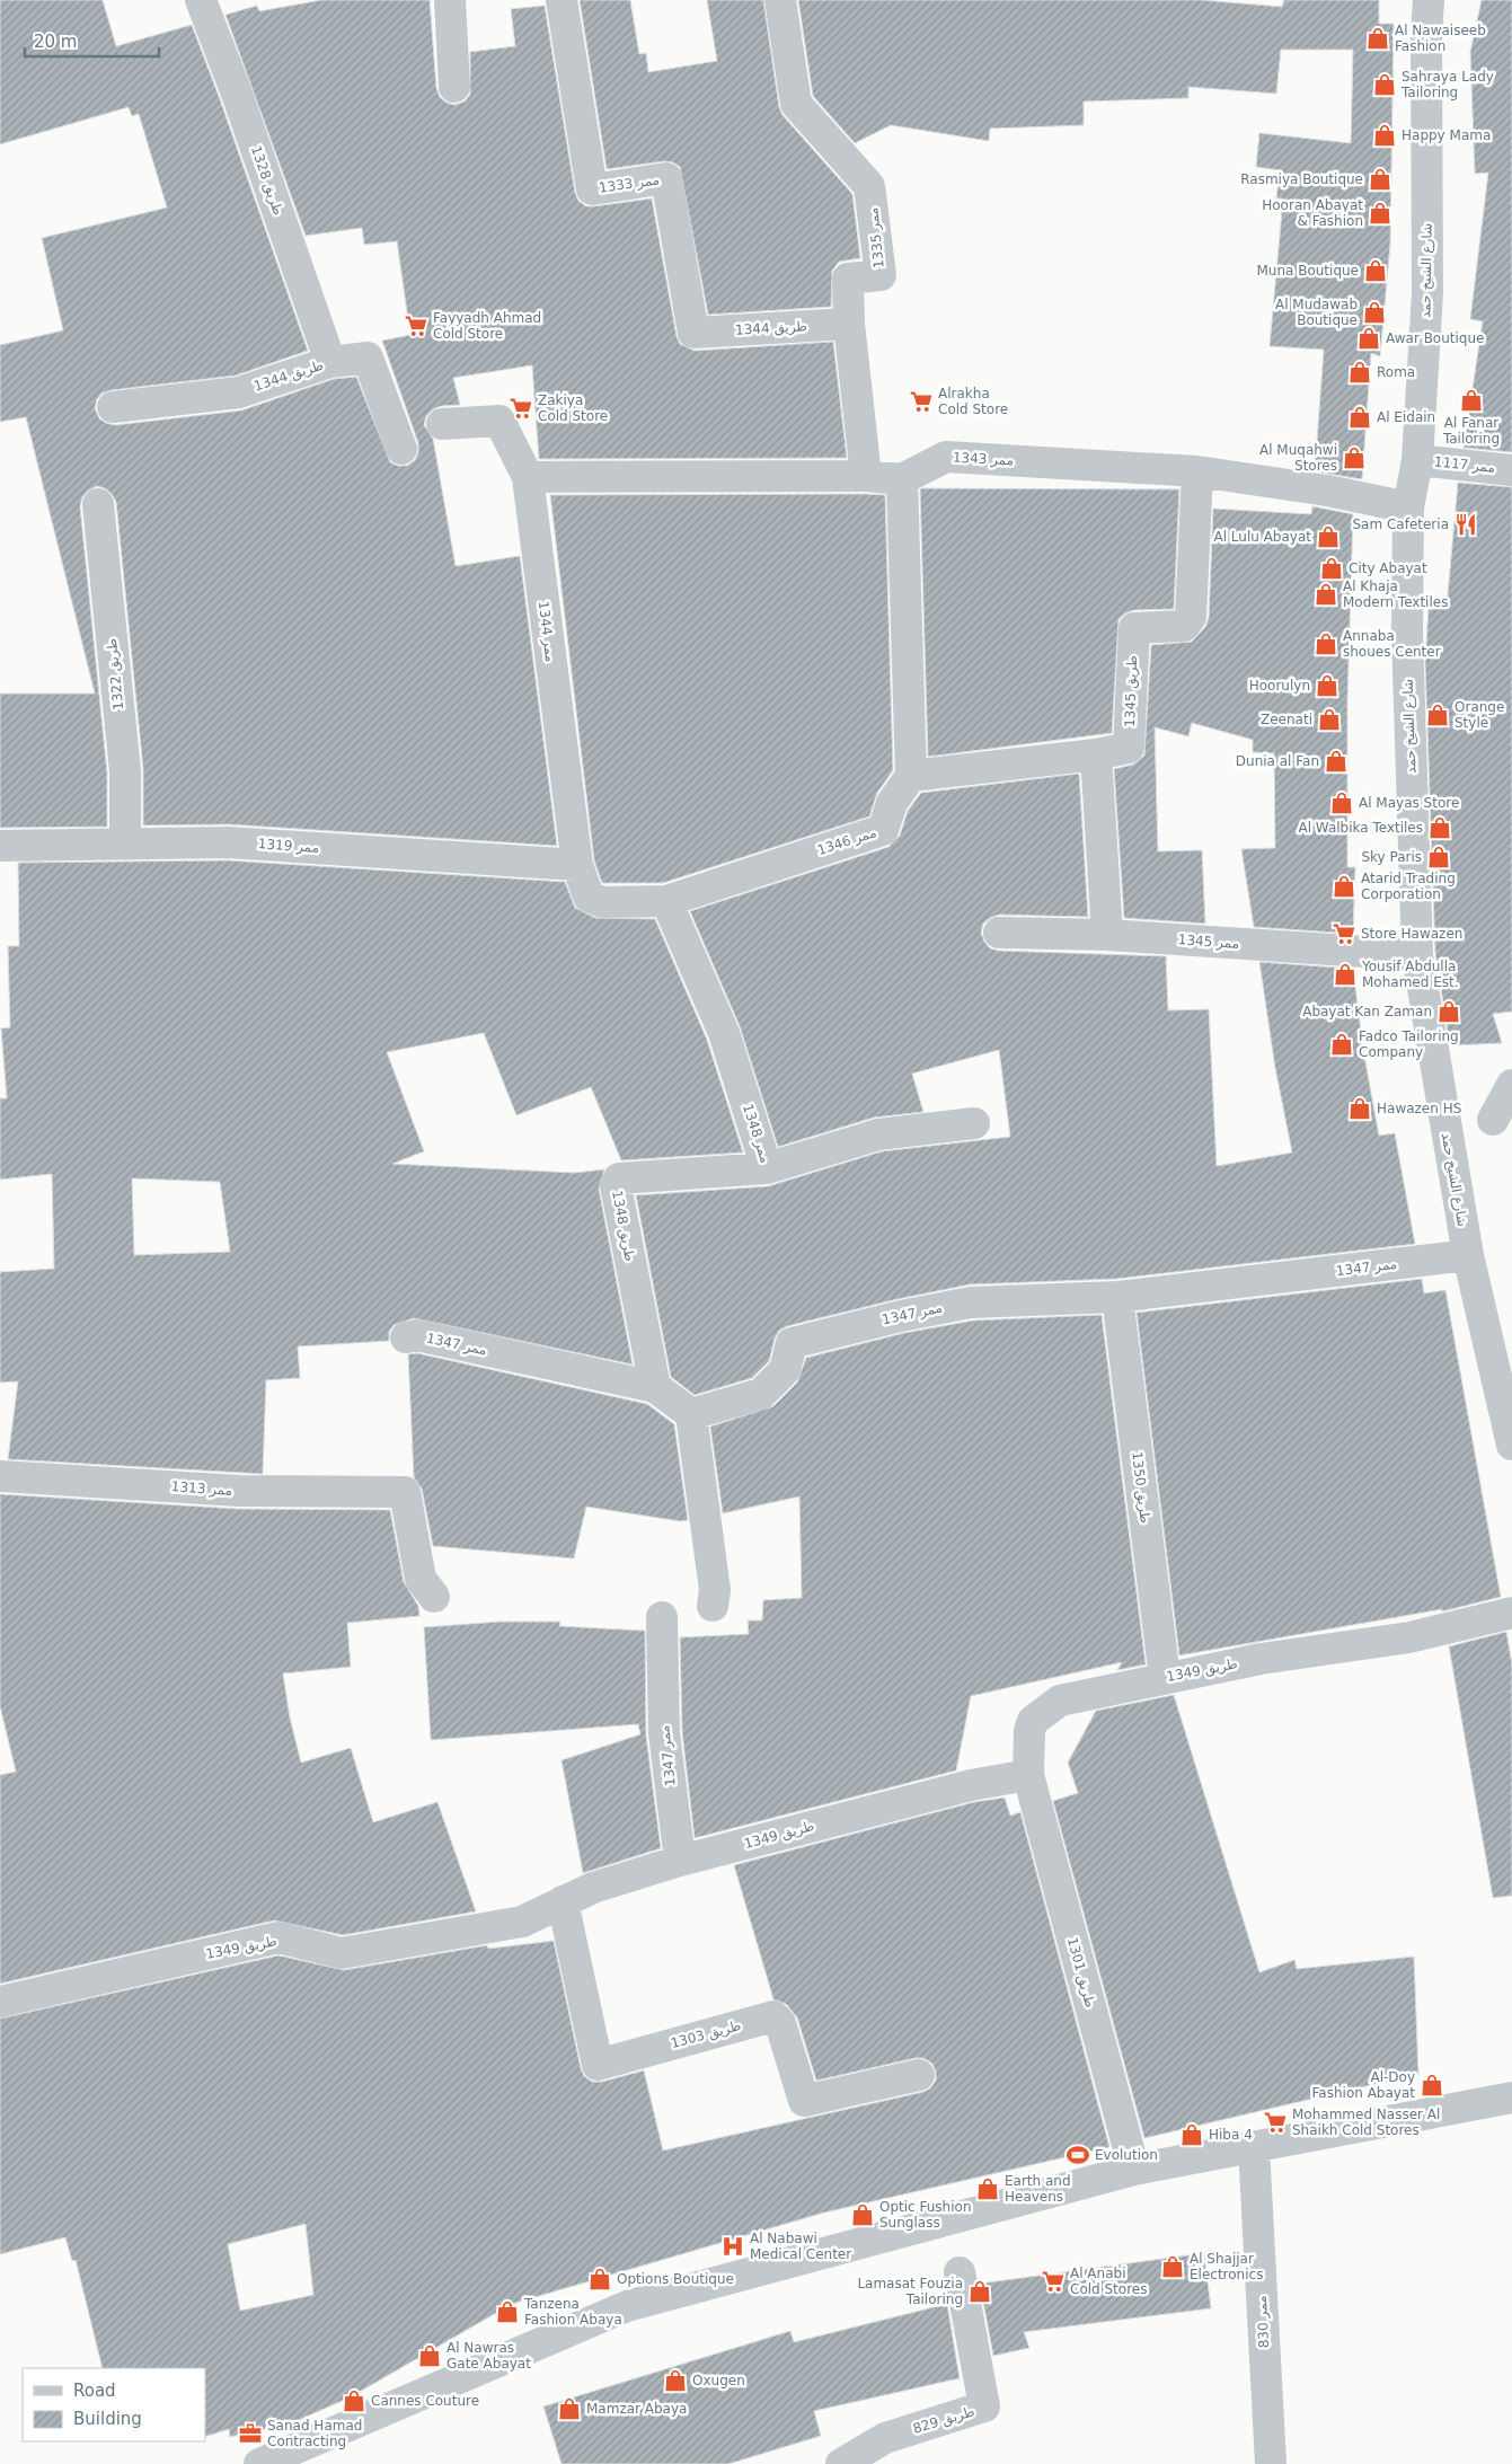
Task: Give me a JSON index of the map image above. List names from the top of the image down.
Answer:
{
  "streets": {
    "street": [
      "طريق 1328",
      "ممر 1333",
      "ممر 1335",
      "شارع الشيخ حمد",
      "طريق 1344",
      "ممر 1343",
      "ممر 1117",
      "ممر 1344",
      "طريق 1322",
      "طريق 1345",
      "ممر 1346",
      "ممر 1319",
      "ممر 1345",
      "ممر 1348",
      "طريق 1348",
      "ممر 1347",
      "طريق 1350",
      "ممر 1313",
      "طريق 1349",
      "طريق 1301",
      "طريق 1303",
      "ممر 830",
      "طريق 829"
    ]
  },
  "crossings": [
    ["طريق 1328", "طريق 1344"],
    ["ممر 1333", "طريق 1344"],
    ["ممر 1335", "طريق 1344"],
    ["شارع الشيخ حمد", "ممر 1343"],
    ["شارع الشيخ حمد", "ممر 1117"],
    ["شارع الشيخ حمد", "ممر 1345"],
    ["شارع الشيخ حمد", "ممر 1347"],
    ["ممر 1343", "طريق 1345"],
    ["ممر 1344", "ممر 1346"],
    ["ممر 1344", "ممر 1319"],
    ["طريق 1322", "ممر 1319"],
    ["ممر 1346", "ممر 1348"],
    ["ممر 1348", "طريق 1348"],
    ["طريق 1348", "ممر 1347"],
    ["ممر 1347", "طريق 1350"],
    ["ممر 1347", "طريق 1349"],
    ["طريق 1350", "طريق 1349"],
    ["طريق 1349", "طريق 1301"],
    ["طريق 1349", "طريق 1303"]
  ],
  "places": {
    "shop": [
      "Al Nawaiseeb Fashion",
      "Sahraya Lady Tailoring",
      "Happy Mama",
      "Rasmiya Boutique",
      "Hooran Abayat & Fashion",
      "Muna Boutique",
      "Al Mudawab Boutique",
      "Awar Boutique",
      "Roma",
      "Al Fanar Tailoring",
      "Al Eidain",
      "Al Muqahwi Stores",
      "Al Lulu Abayat",
      "City Abayat",
      "Al Khaja Modern Textiles",
      "Annaba shoues Center",
      "Hoorulyn",
      "Orange Style",
      "Zeenati",
      "Dunia al Fan",
      "Al Mayas Store",
      "Al Walbika Textiles",
      "Sky Paris",
      "Atarid Trading Corporation",
      "Yousif Abdulla Mohamed Est.",
      "Abayat Kan Zaman",
      "Fadco Tailoring Company",
      "Hawazen HS",
      "Al-Doy Fashion Abayat",
      "Hiba 4",
      "Earth and Heavens",
      "Optic Fushion Sunglass",
      "Al Shajjar Electronics",
      "Options Boutique",
      "Lamasat Fouzia Tailoring",
      "Tanzena Fashion Abaya",
      "Al Nawras Gate Abayat",
      "Oxugen",
      "Cannes Couture",
      "Mamzar Abaya"
    ],
    "supermarket": [
      "Fayyadh Ahmad Cold Store",
      "Alrakha Cold Store",
      "Zakiya Cold Store",
      "Store Hawazen",
      "Mohammed Nasser Al Shaikh Cold Stores",
      "Al Anabi Cold Stores"
    ],
    "restaurant": ["Sam Cafeteria"],
    "sports": ["Evolution"],
    "hospital": ["Al Nabawi Medical Center"],
    "office": ["Sanad Hamad Contracting"]
  },
  "legend": ["Road", "Building"],
  "scale_bar": "20 m"
}
